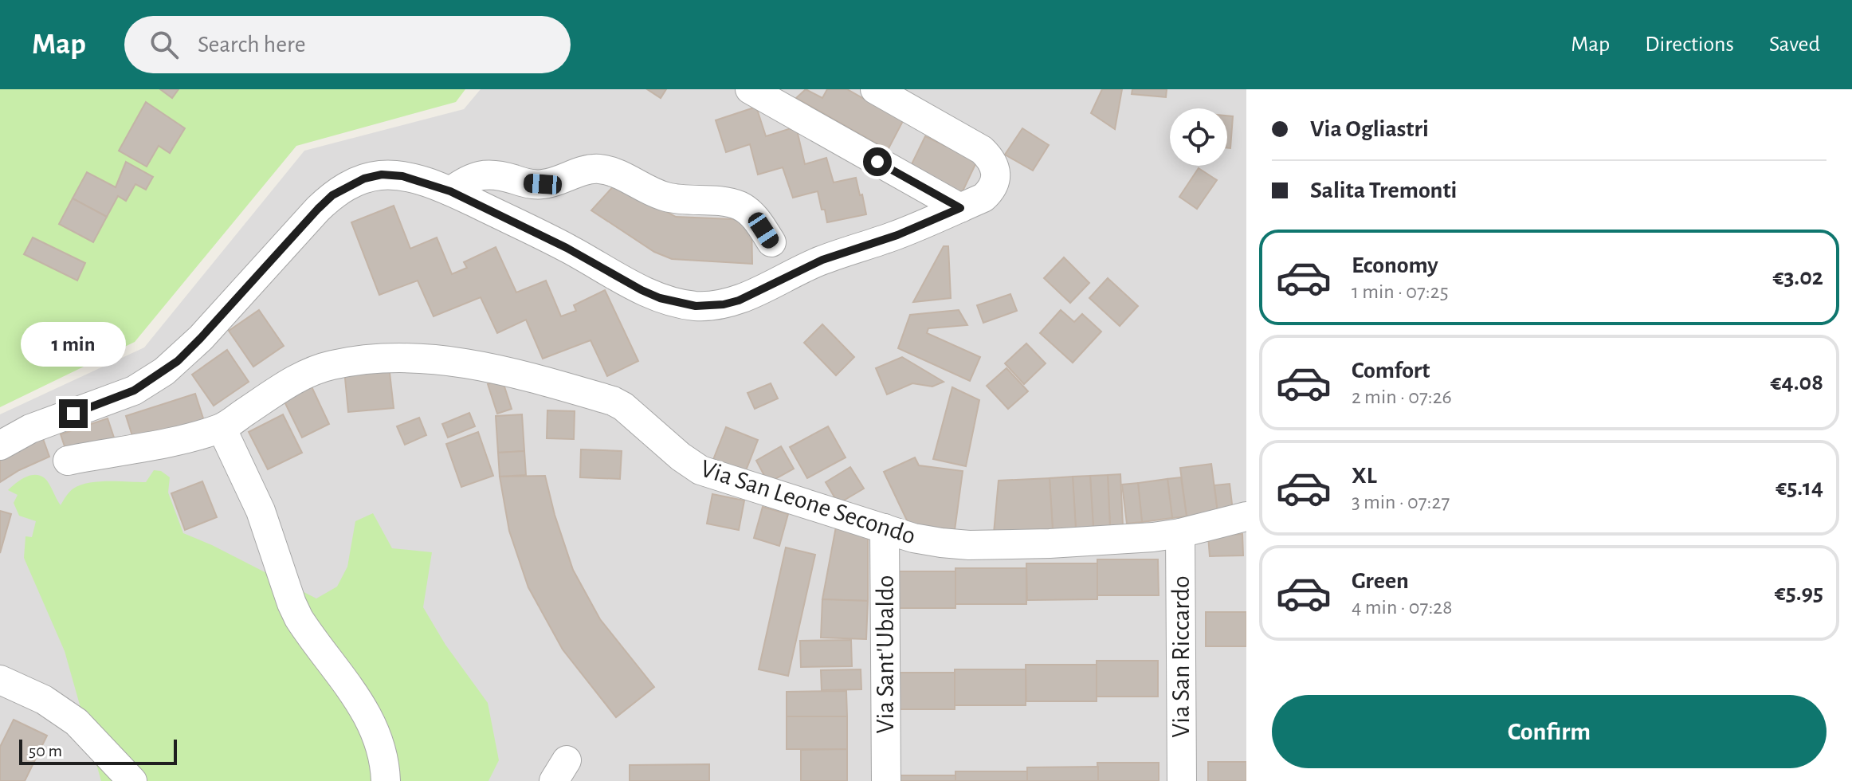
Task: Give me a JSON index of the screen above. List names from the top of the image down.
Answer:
{
  "streets": {
    "street": ["Via San Leone Secondo", "Via Sant'Ubaldo", "Via San Riccardo"]
  },
  "crossings": [
    ["Via San Leone Secondo", "Via Sant'Ubaldo"],
    ["Via San Leone Secondo", "Via San Riccardo"]
  ],
  "scale_bar": "50 m",
  "page": {
    "header": "Map",
    "search": "Search here",
    "nav": ["Map", "Directions", "Saved"],
    "banner": ["Via Ogliastri", "Salita Tremonti"],
    "list": [
      {
        "name": "Economy",
        "note": "1 min · 07:25",
        "value": "€3.02"
      },
      {
        "name": "Comfort",
        "note": "2 min · 07:26",
        "value": "€4.08"
      },
      {
        "name": "XL",
        "note": "3 min · 07:27",
        "value": "€5.14"
      },
      {
        "name": "Green",
        "note": "4 min · 07:28",
        "value": "€5.95"
      }
    ],
    "bubble": "1 min",
    "buttons": "Confirm",
    "scale": "50 m"
  }
}
